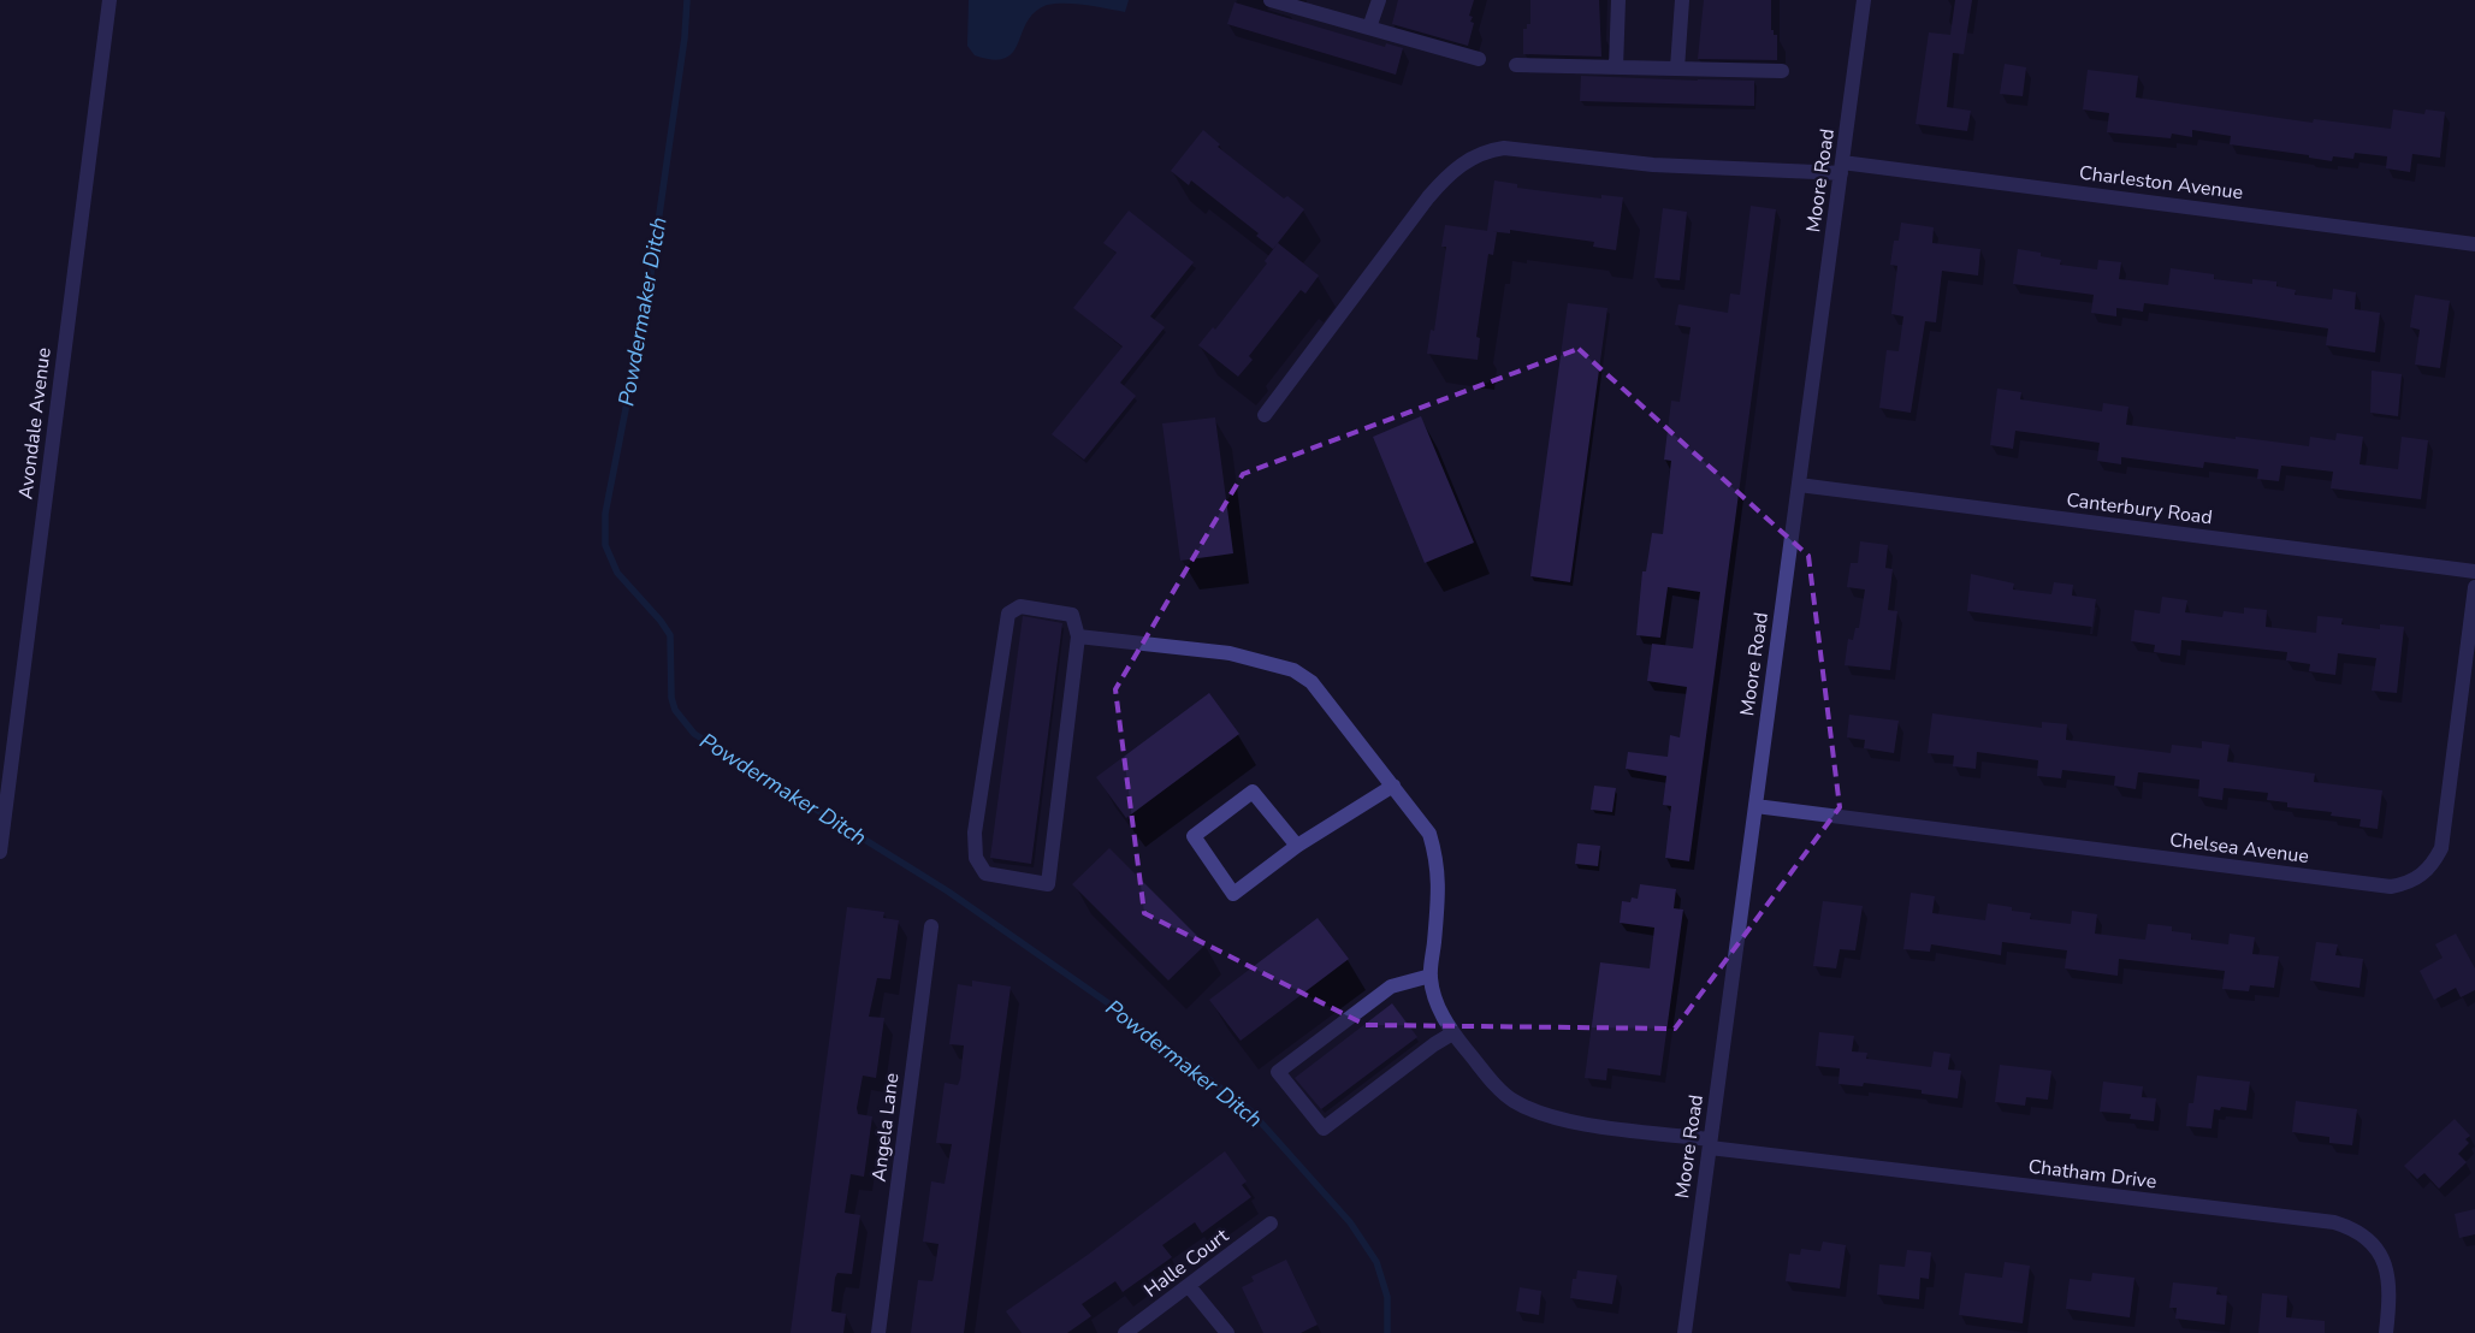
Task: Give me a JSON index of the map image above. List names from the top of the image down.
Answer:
{
  "streets": {
    "street": [
      "Moore Road",
      "Charleston Avenue",
      "Avondale Avenue",
      "Canterbury Road",
      "Chelsea Avenue",
      "Angela Lane",
      "Chatham Drive",
      "Halle Court"
    ]
  },
  "crossings": [
    ["Moore Road", "Charleston Avenue"],
    ["Moore Road", "Canterbury Road"],
    ["Moore Road", "Chelsea Avenue"],
    ["Moore Road", "Chatham Drive"]
  ],
  "water": ["Powdermaker Ditch"]
}
